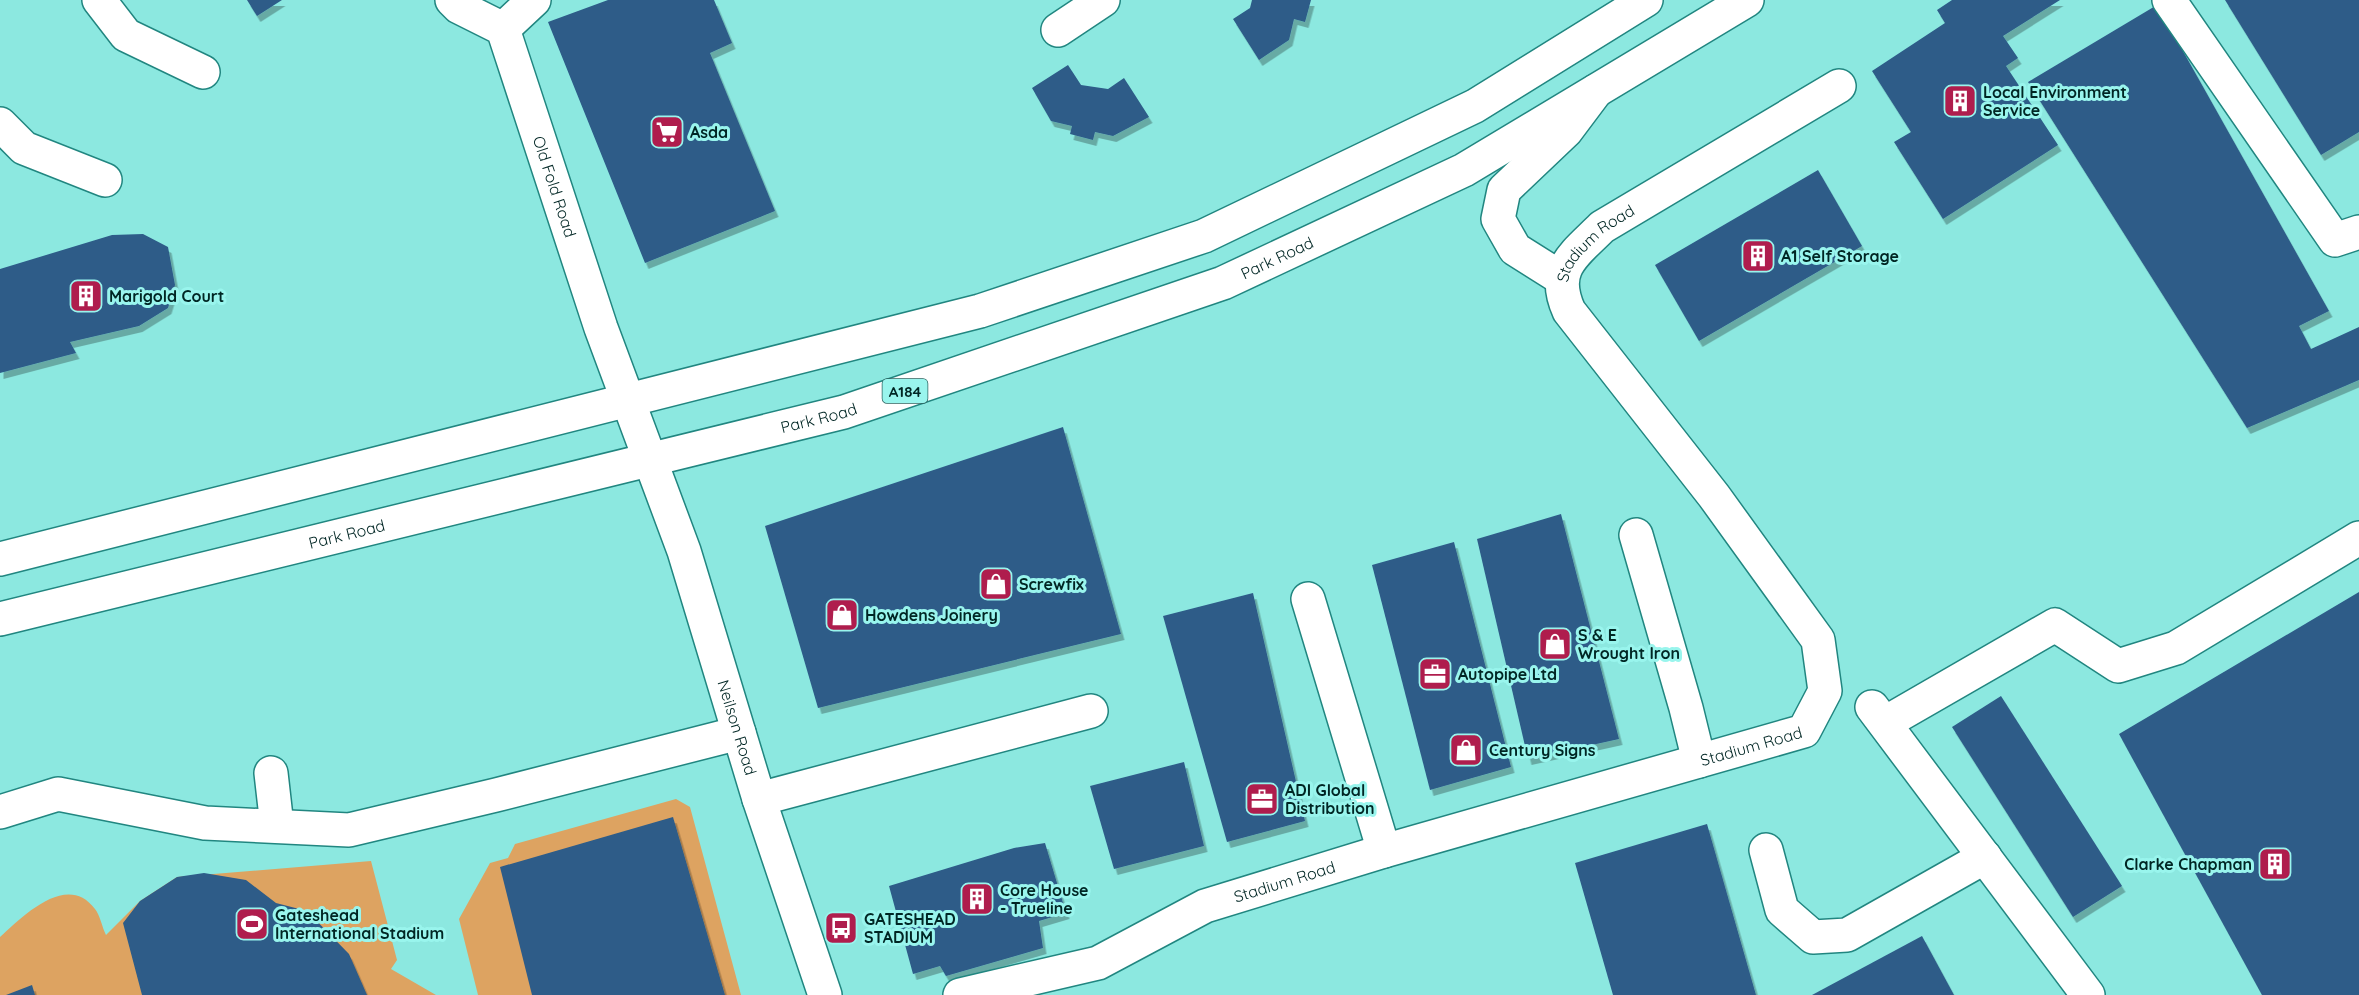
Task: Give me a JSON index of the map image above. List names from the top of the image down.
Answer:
{
  "streets": {
    "main road": [
      "Old Fold Road",
      "Stadium Road",
      "Park Road",
      "A184",
      "Neilson Road"
    ]
  },
  "crossings": [
    ["Old Fold Road", "Park Road"],
    ["Old Fold Road", "Neilson Road"],
    ["Park Road", "Neilson Road"]
  ],
  "places": {
    "building": [
      "Local Environment Service",
      "A1 Self Storage",
      "Marigold Court",
      "Clarke Chapman",
      "Core House - Trueline"
    ],
    "supermarket": ["Asda"],
    "shop": [
      "Screwfix",
      "Howdens Joinery",
      "S & E Wrought Iron",
      "Century Signs"
    ],
    "office": ["Autopipe Ltd", "ADI Global Distribution"],
    "sports": ["Gateshead International Stadium"],
    "bus stop": ["GATESHEAD STADIUM"]
  }
}
